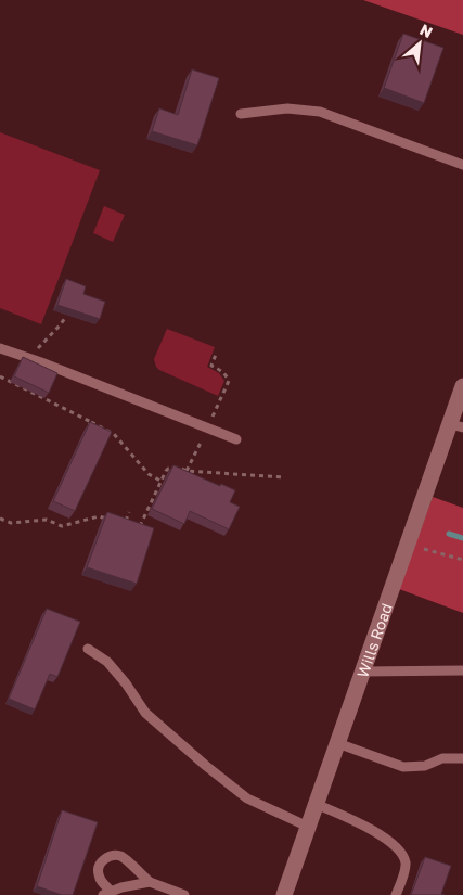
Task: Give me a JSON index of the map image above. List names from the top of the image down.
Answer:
{
  "streets": {
    "street": ["Wills Road"]
  },
  "north": "top right"
}
